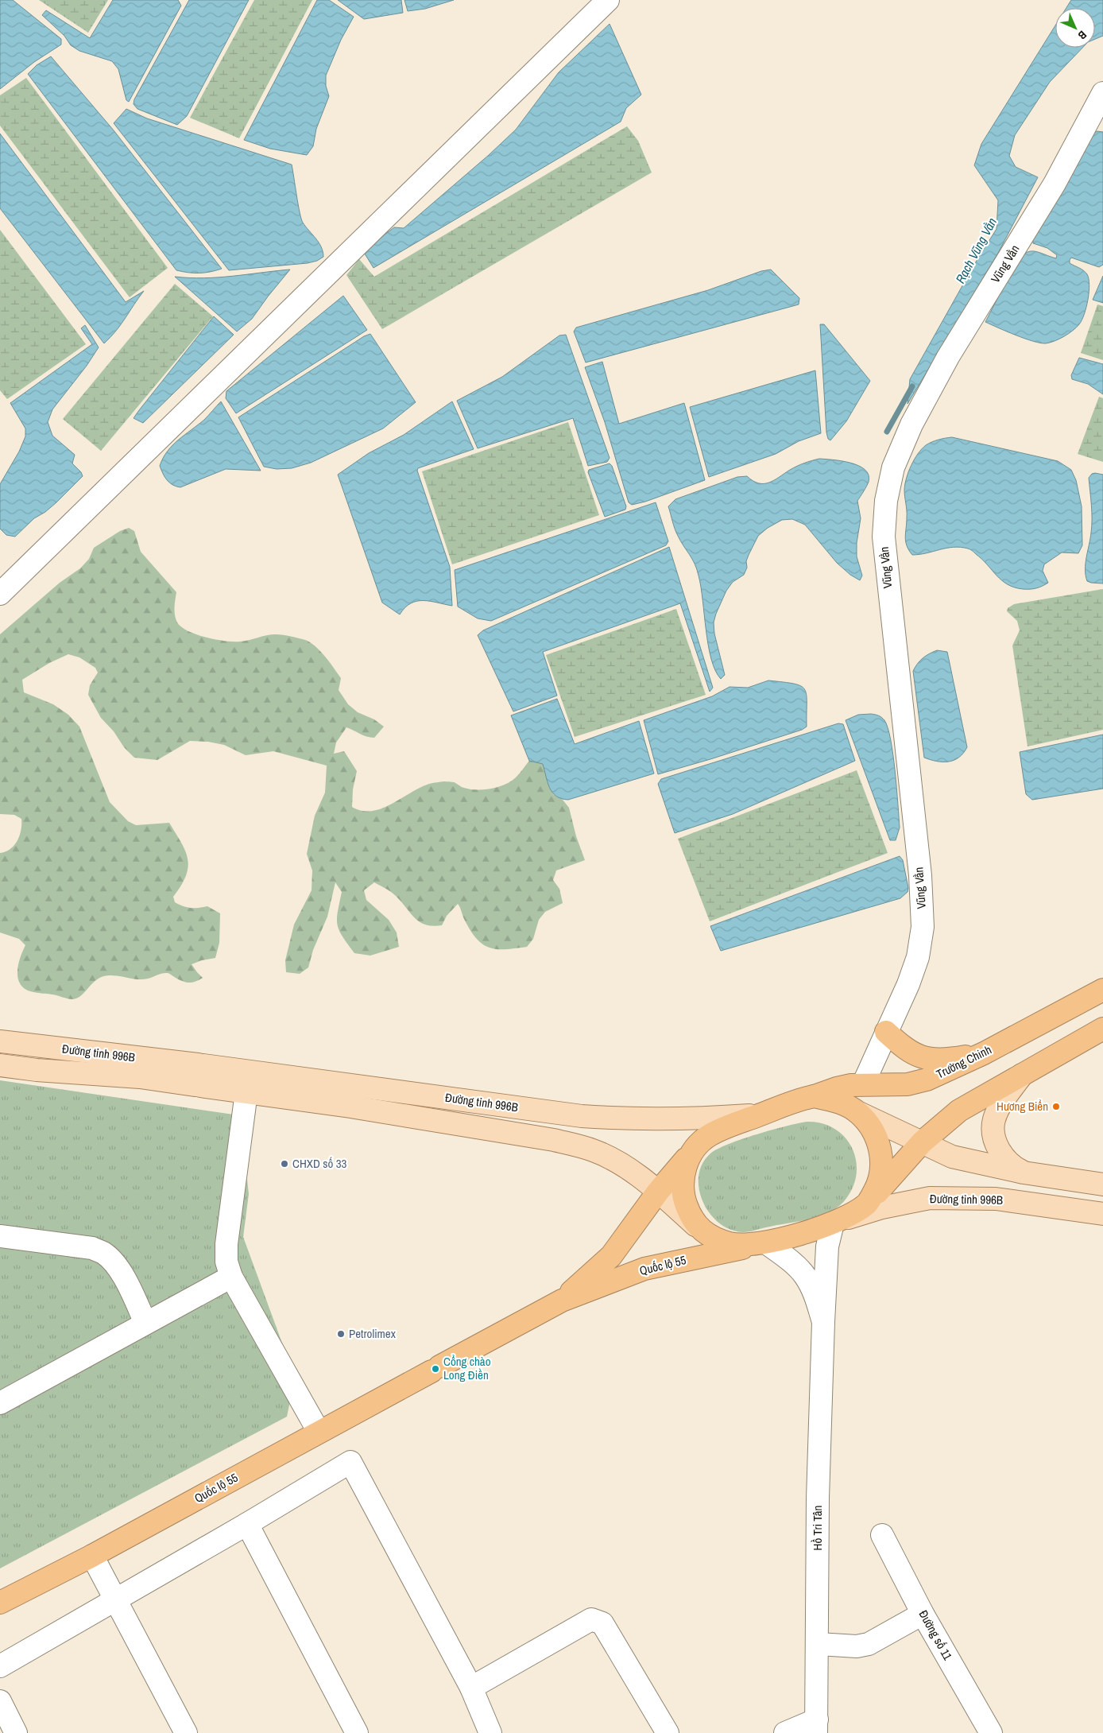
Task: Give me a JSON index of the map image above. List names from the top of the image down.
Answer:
{
  "streets": {
    "highway": ["Trường Chinh", "Quốc lộ 55"],
    "main road": ["Đường tỉnh 996B"],
    "street": ["Vũng Vằn", "Hồ Tri Tân", "Đường số 11"]
  },
  "crossings": [
    ["Vũng Vằn", "Trường Chinh"],
    ["Đường tỉnh 996B", "Trường Chinh"],
    ["Đường tỉnh 996B", "Quốc lộ 55"],
    ["Đường tỉnh 996B", "Hồ Tri Tân"],
    ["Trường Chinh", "Quốc lộ 55"]
  ],
  "water": ["Rạch Vũng Vằn"],
  "places": [
    "Hương Biển",
    "CHXD số 33",
    "Petrolimex",
    "Cổng chào Long Điền"
  ],
  "north": "bottom right"
}
